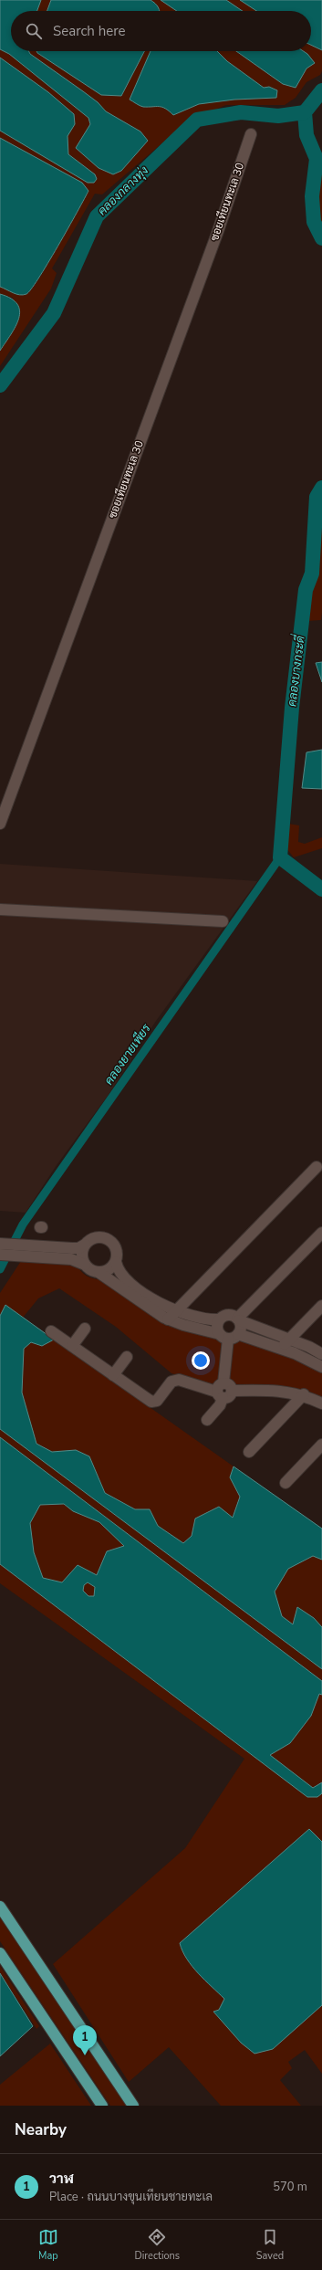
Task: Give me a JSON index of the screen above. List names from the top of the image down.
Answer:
{
  "streets": {
    "street": ["ซอยเทียนทะเล 30"]
  },
  "water": ["คลองกลางทุ่ง", "คลองบางกระดี่", "คลองยายเพียร"],
  "page": {
    "search": "Search here",
    "pins": "1",
    "heading": "Nearby",
    "list": [
      {
        "mark": "1",
        "name": "วาฬ",
        "note": "Place · ถนนบางขุนเทียนชายทะเล",
        "value": "570 m"
      }
    ],
    "nav": ["Map", "Directions", "Saved"]
  }
}
